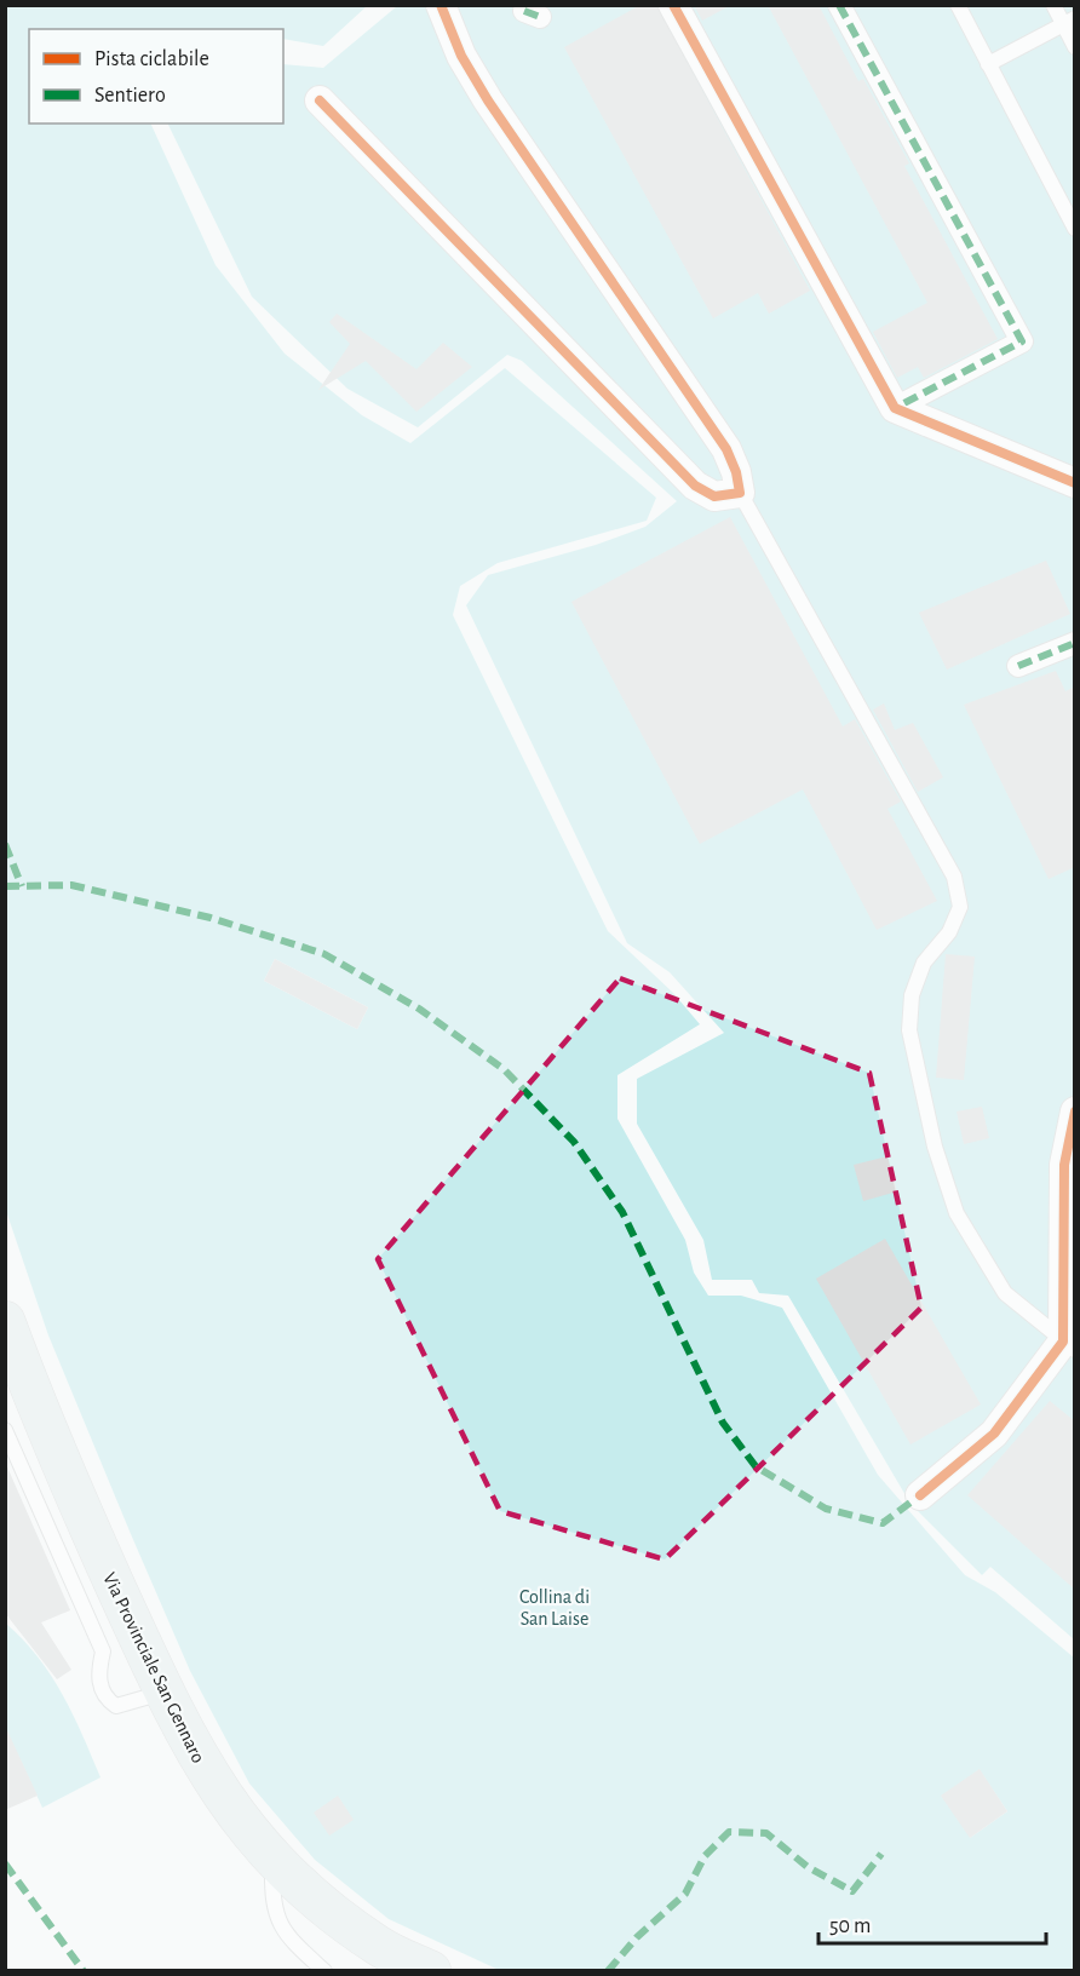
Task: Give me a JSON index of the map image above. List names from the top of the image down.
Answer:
{
  "streets": {
    "main road": ["Via Provinciale San Gennaro"]
  },
  "parks": ["Collina di San Laise"],
  "legend": ["Pista ciclabile", "Sentiero"],
  "scale_bar": "50 m"
}
